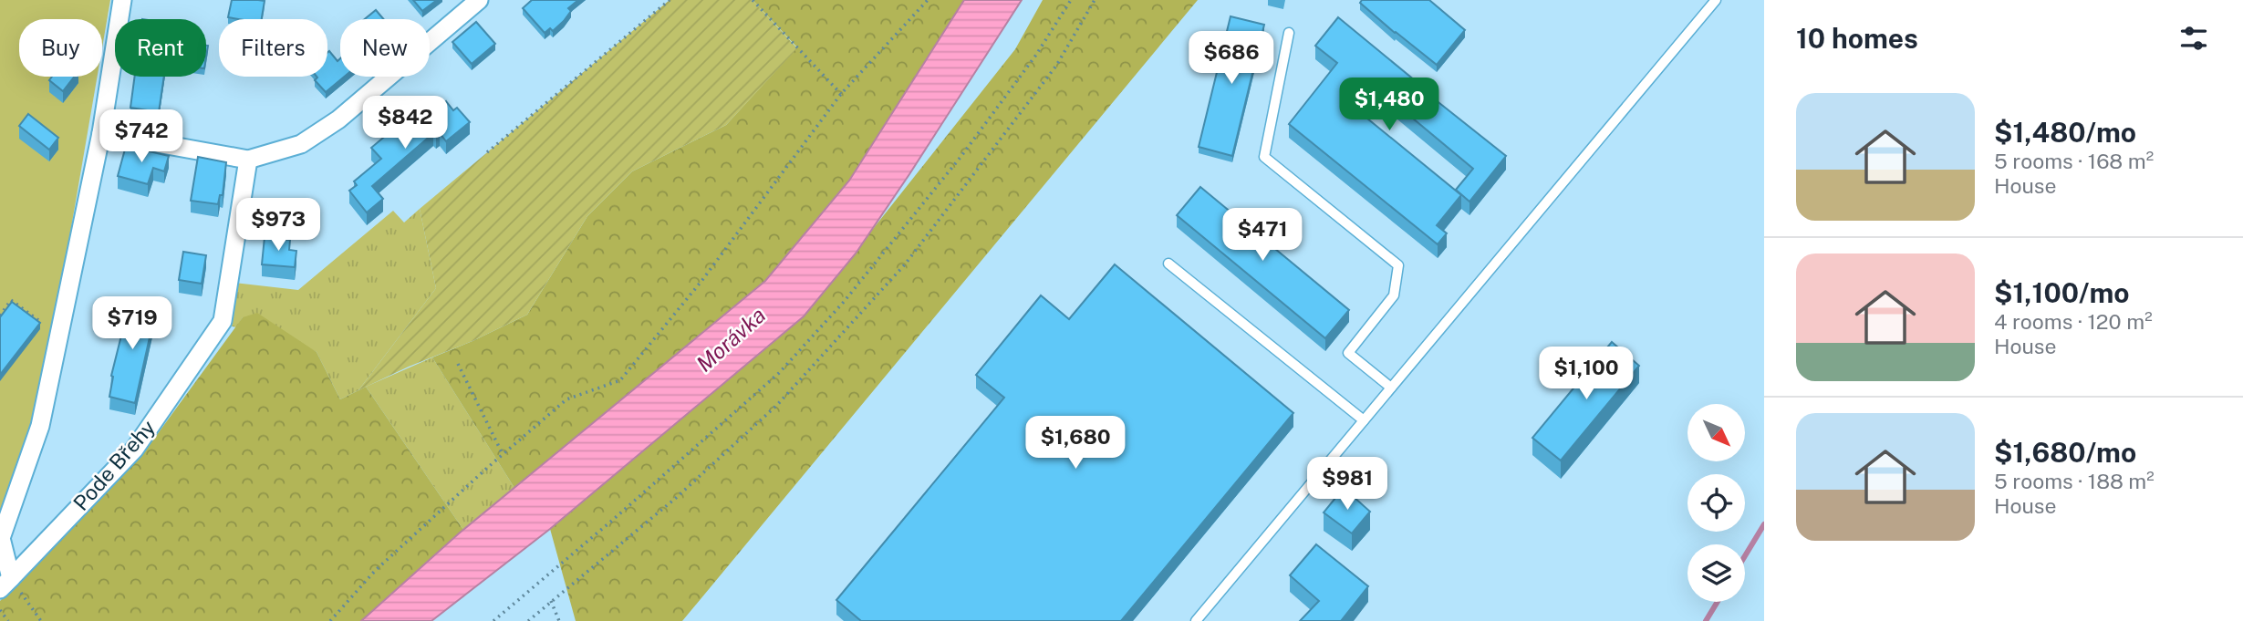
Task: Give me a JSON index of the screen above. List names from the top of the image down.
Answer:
{
  "streets": {
    "street": ["Pode Břehy"]
  },
  "water": ["Morávka"],
  "north": "bottom right",
  "page": {
    "heading": "10 homes",
    "chip": [
      "Buy",
      "Rent",
      "Filters",
      "New"
    ],
    "price": [
      "$686",
      "$1,480",
      "$842",
      "$742",
      "$973",
      "$471",
      "$719",
      "$1,100",
      "$1,680",
      "$981"
    ],
    "list": [
      {
        "name": "$1,480/mo",
        "note": "5 rooms · 168 m² · House"
      },
      {
        "name": "$1,100/mo",
        "note": "4 rooms · 120 m² · House"
      },
      {
        "name": "$1,680/mo",
        "note": "5 rooms · 188 m² · House"
      }
    ]
  }
}
